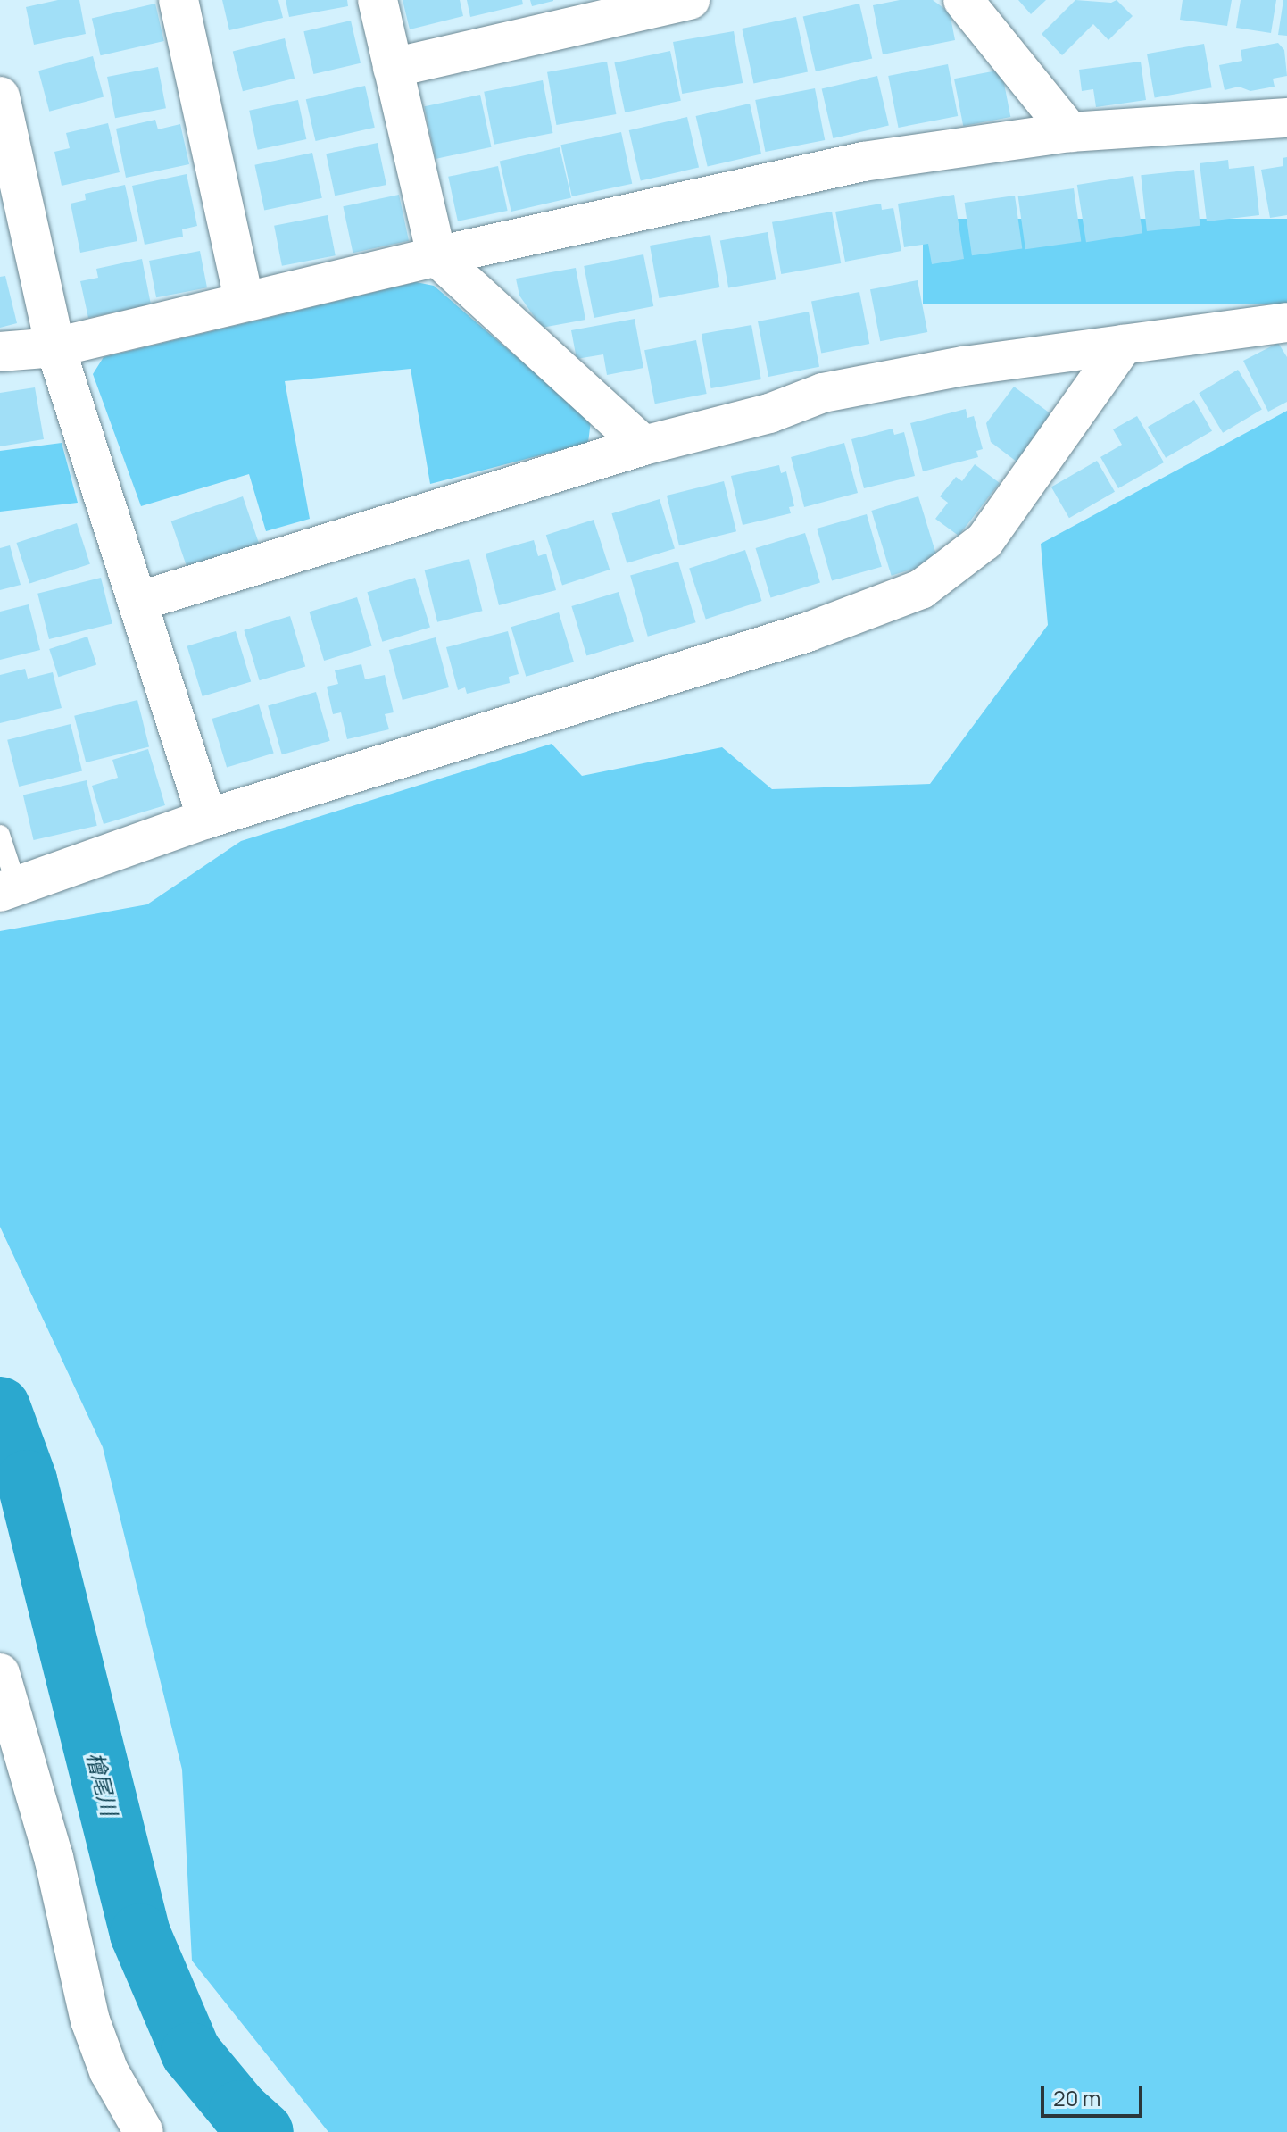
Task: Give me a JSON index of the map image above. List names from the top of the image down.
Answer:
{
  "water": ["檜尾川"],
  "scale_bar": "20 m"
}
